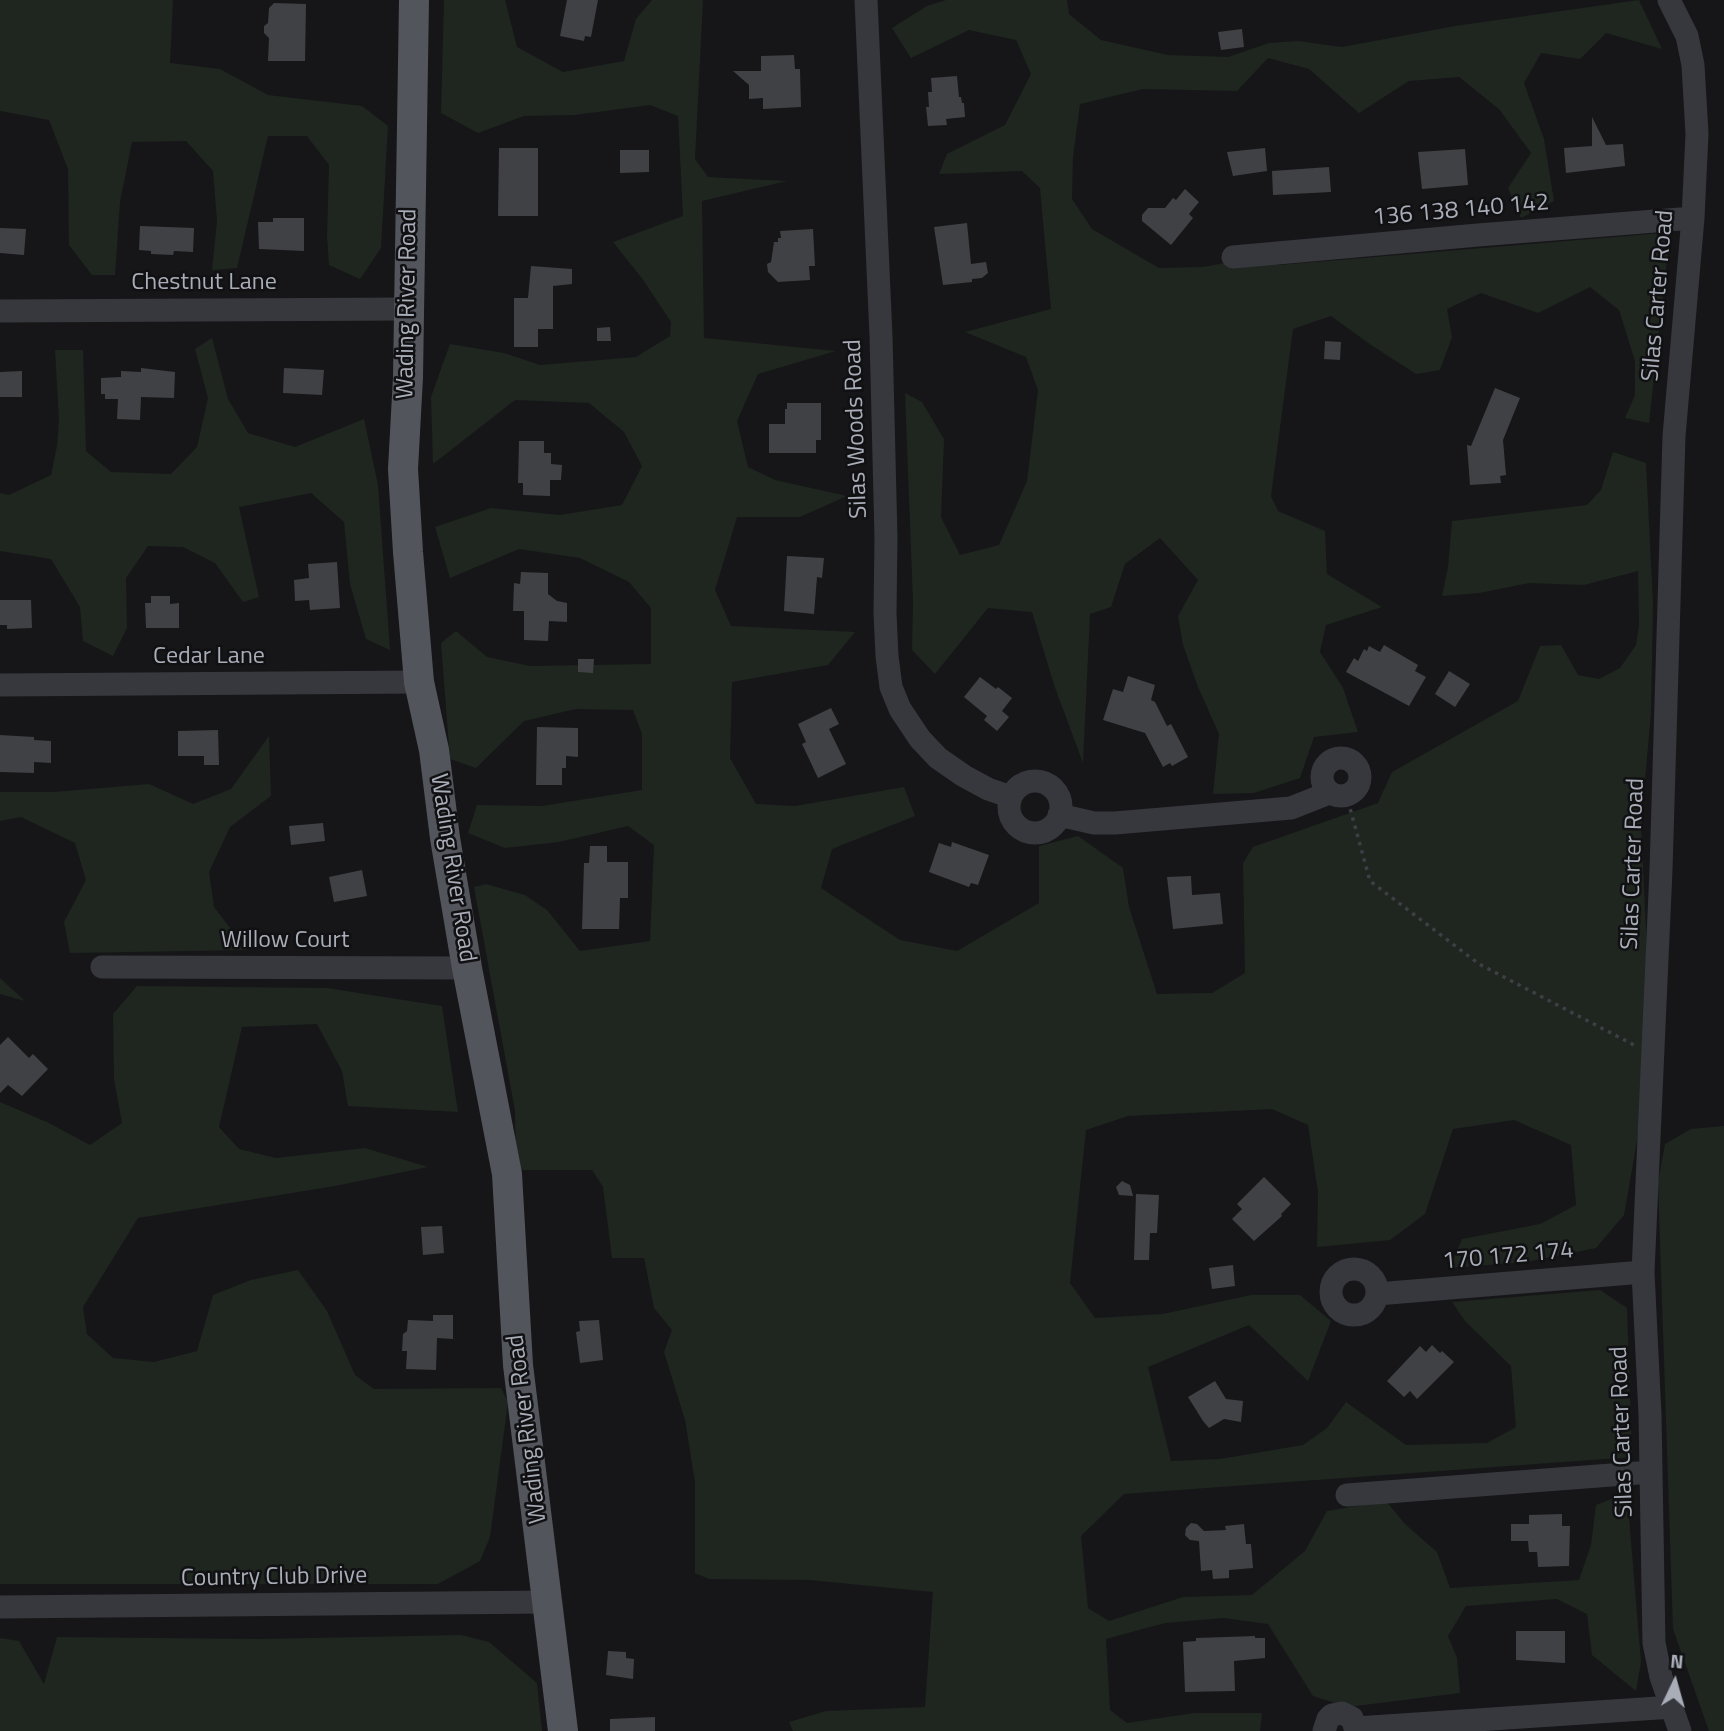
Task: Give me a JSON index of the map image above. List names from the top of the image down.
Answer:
{
  "streets": {
    "main road": ["Wading River Road"],
    "street": [
      "136 138 140 142",
      "Chestnut Lane",
      "Silas Carter Road",
      "Silas Woods Road",
      "Cedar Lane",
      "Willow Court",
      "170 172 174",
      "Country Club Drive"
    ]
  },
  "crossings": [
    ["136 138 140 142", "Silas Carter Road"],
    ["Chestnut Lane", "Wading River Road"],
    ["Silas Carter Road", "170 172 174"],
    ["Wading River Road", "Cedar Lane"],
    ["Wading River Road", "Willow Court"],
    ["Wading River Road", "Country Club Drive"]
  ],
  "north": "top"
}
